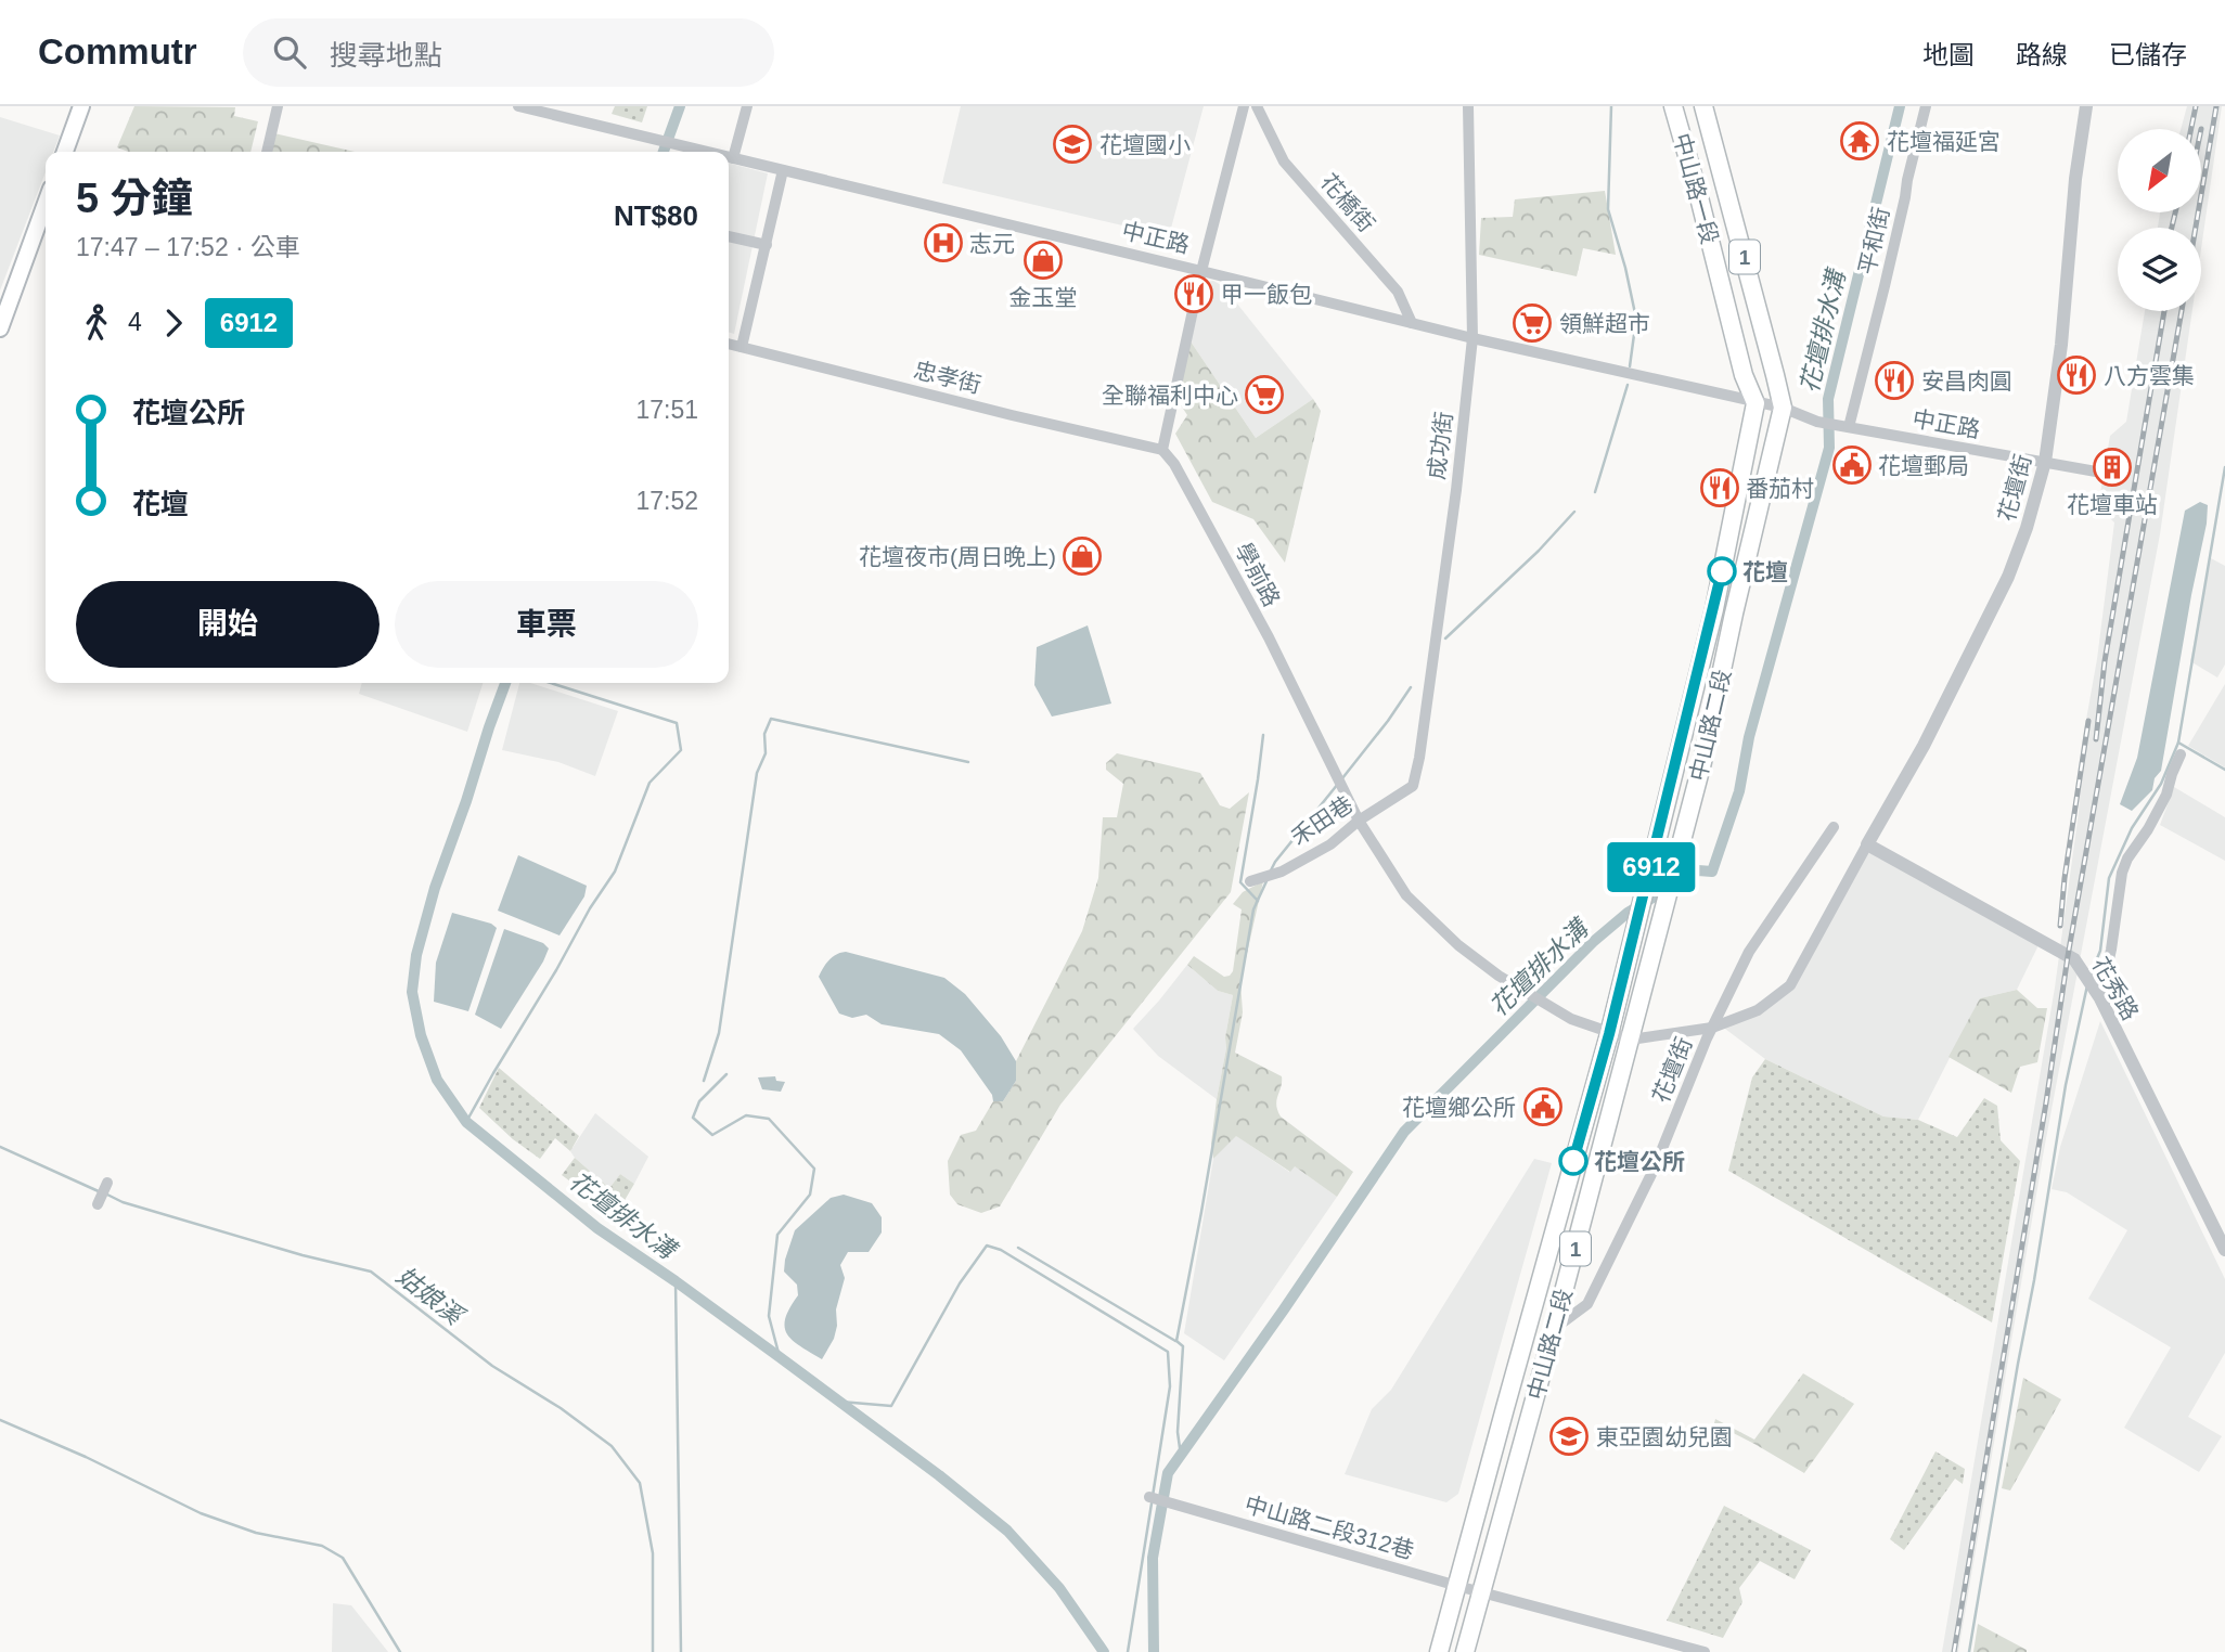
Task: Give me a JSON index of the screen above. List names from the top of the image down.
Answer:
{
  "streets": {
    "main road": ["中山路一段", "1", "中山路二段"],
    "street": [
      "花橋街",
      "中正路",
      "平和街",
      "忠孝街",
      "成功街",
      "花壇街",
      "學前路",
      "禾田巷",
      "花秀路",
      "中山路二段312巷"
    ]
  },
  "crossings": [
    ["中山路一段", "中正路"],
    ["中山路一段", "中山路二段"],
    ["花橋街", "中正路"],
    ["中正路", "平和街"],
    ["中正路", "成功街"],
    ["中正路", "花壇街"],
    ["中正路", "中山路二段"],
    ["忠孝街", "學前路"],
    ["成功街", "禾田巷"],
    ["花壇街", "中山路二段"],
    ["花壇街", "花秀路"],
    ["學前路", "中山路二段"],
    ["學前路", "禾田巷"],
    ["中山路二段", "中山路二段312巷"]
  ],
  "water": ["花壇排水溝", "姑娘溪"],
  "places": {
    "temple": ["花壇福延宮"],
    "school or university": ["花壇國小", "東亞園幼兒園"],
    "hospital": ["志元"],
    "shop": ["金玉堂", "花壇夜市(周日晚上)"],
    "restaurant": [
      "甲一飯包",
      "八方雲集",
      "安昌肉圓",
      "番茄村"
    ],
    "supermarket": ["領鮮超市", "全聯福利中心"],
    "public building": ["花壇郵局", "花壇鄉公所"],
    "building": ["花壇車站"],
    "other": ["花壇", "花壇公所"]
  },
  "lines": ["bus line 6912"],
  "north": "bottom left",
  "page": {
    "header": "Commutr",
    "search": "搜尋地點",
    "nav": ["地圖", "路線", "已儲存"],
    "on_map": "6912",
    "heading": ["5 分鐘", "17:47 – 17:52 · 公車", "NT$80"],
    "legs": ["4", "6912"],
    "list": [
      {
        "name": "花壇公所",
        "value": "17:51"
      },
      {
        "name": "花壇",
        "value": "17:52"
      }
    ],
    "buttons": ["開始", "車票"]
  }
}
